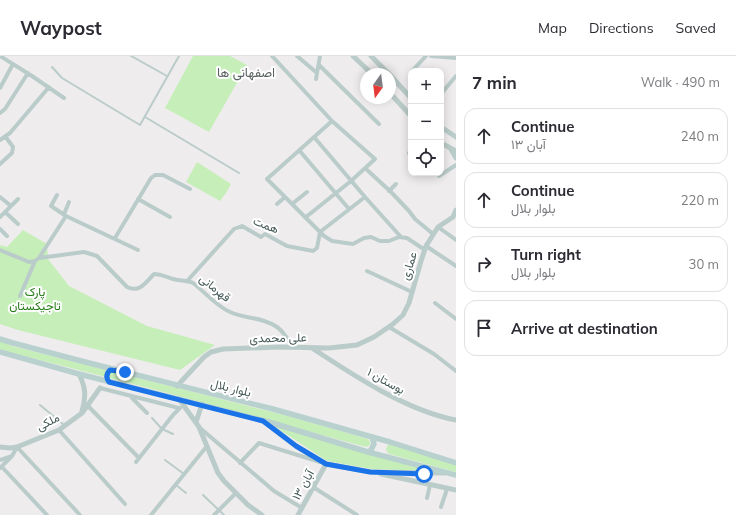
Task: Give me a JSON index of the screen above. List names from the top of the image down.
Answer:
{
  "streets": {
    "main road": ["بلوار بلال"],
    "street": [
      "همت",
      "عماری",
      "قهرمانی",
      "علی محمدی",
      "بوستان ۱",
      "ملکی",
      "۱۳ آبان"
    ]
  },
  "crossings": [
    ["همت", "قهرمانی"],
    ["عماری", "علی محمدی"],
    ["قهرمانی", "علی محمدی"],
    ["علی محمدی", "بوستان ۱"],
    ["علی محمدی", "بلوار بلال"],
    ["بلوار بلال", "۱۳ آبان"]
  ],
  "districts": ["اصفهانی ها"],
  "parks": ["پارک تاجیکستان"],
  "north": "bottom",
  "page": {
    "header": "Waypost",
    "nav": ["Map", "Directions", "Saved"],
    "heading": ["7 min", "Walk · 490 m"],
    "map_buttons": ["+", "−"],
    "list": [
      ["Continue", "۱۳ آبان", "240 m"],
      ["Continue", "بلوار بلال", "220 m"],
      ["Turn right", "بلوار بلال", "30 m"],
      "Arrive at destination"
    ]
  }
}
